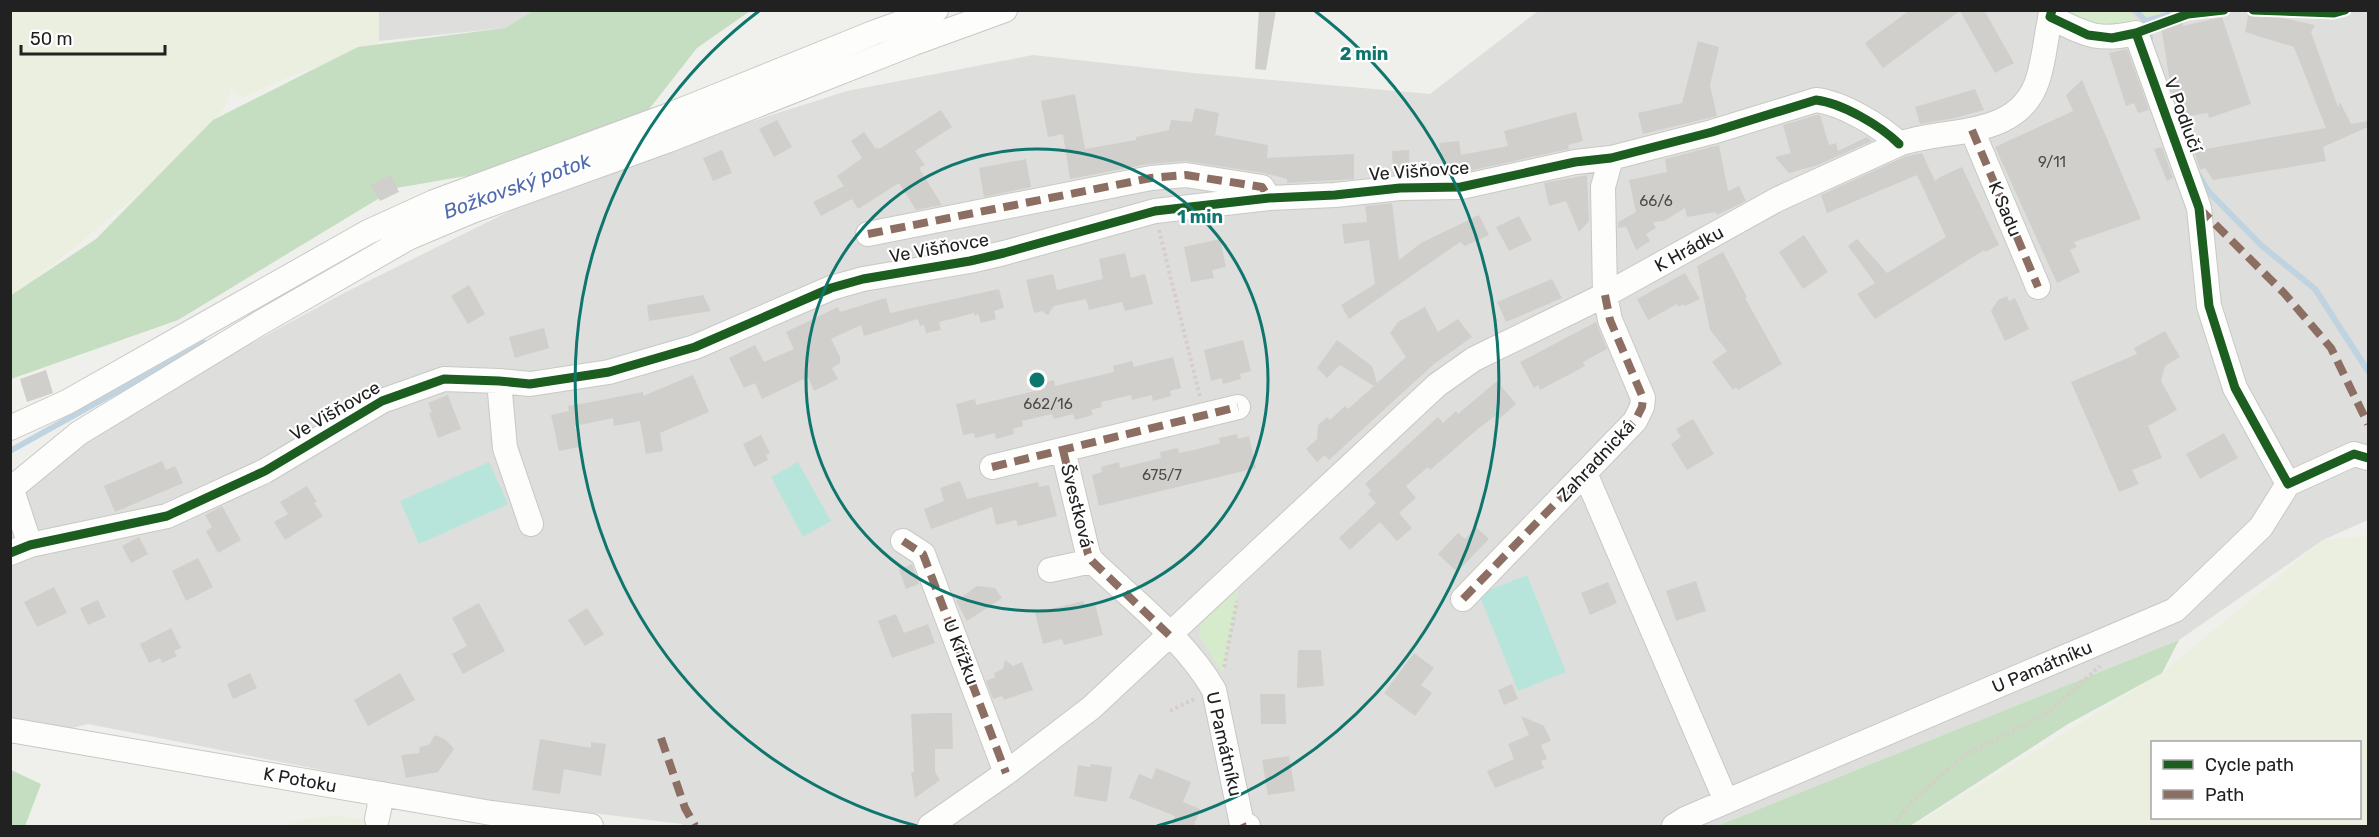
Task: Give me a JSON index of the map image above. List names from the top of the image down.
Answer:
{
  "streets": {
    "street": [
      "V Podlučí",
      "Ve Višňovce",
      "K Sadu",
      "K Hrádku",
      "Zahradnická",
      "Švestková",
      "U Křížku",
      "U Památníku",
      "K Potoku"
    ]
  },
  "crossings": [
    ["V Podlučí", "U Památníku"],
    ["Ve Višňovce", "K Hrádku"],
    ["K Sadu", "K Hrádku"],
    ["K Hrádku", "Zahradnická"],
    ["K Hrádku", "Švestková"],
    ["K Hrádku", "U Křížku"],
    ["K Hrádku", "U Památníku"],
    ["Švestková", "U Památníku"]
  ],
  "water": ["Božkovský potok"],
  "house_numbers": [
    "9/11",
    "66/6",
    "662/16",
    "675/7"
  ],
  "legend": ["Cycle path", "Path"],
  "scale_bar": "50 m",
  "rings": ["2 min", "1 min"]
}
